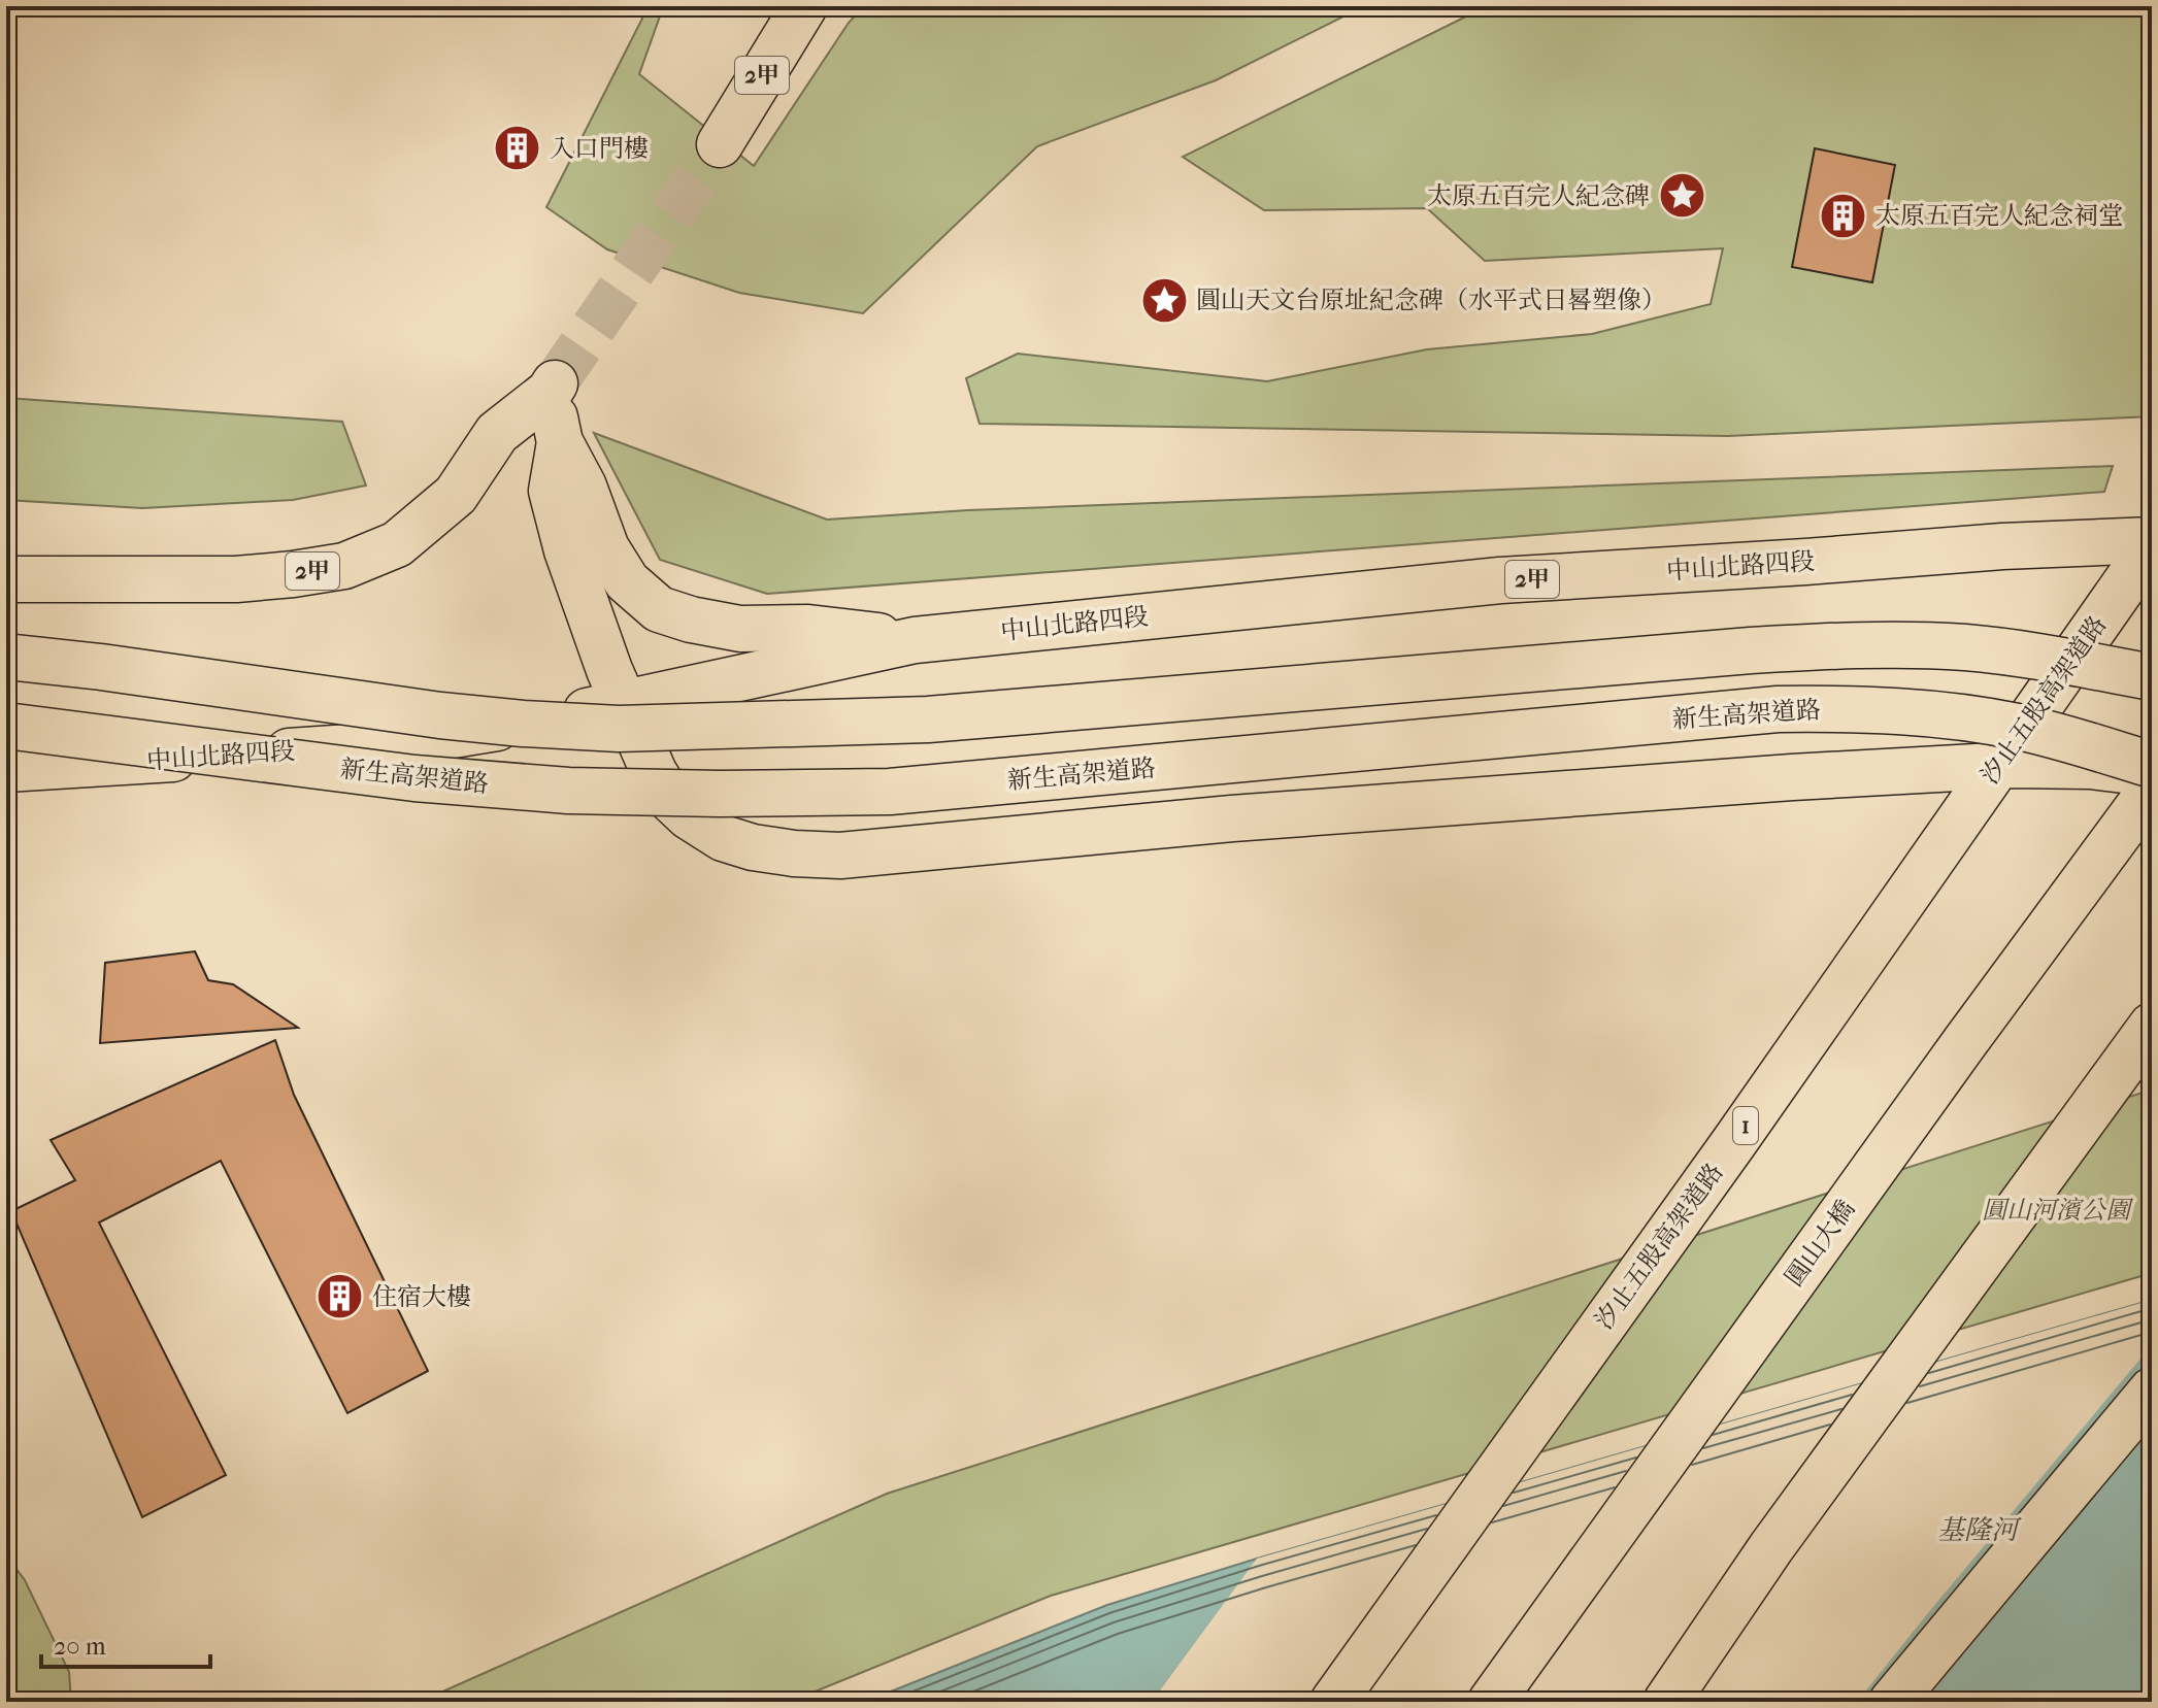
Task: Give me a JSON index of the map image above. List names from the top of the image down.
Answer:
{
  "streets": {
    "main road": [
      "2甲",
      "中山北路四段",
      "汐止五股高架道路",
      "新生高架道路",
      "1",
      "圓山大橋"
    ]
  },
  "crossings": [
    ["中山北路四段", "汐止五股高架道路"]
  ],
  "water": ["基隆河"],
  "parks": ["圓山河濱公園"],
  "places": {
    "building": ["入口門樓", "太原五百完人紀念祠堂", "住宿大樓"],
    "place": ["太原五百完人紀念碑", "圓山天文台原址紀念碑（水平式日晷塑像）"]
  },
  "scale_bar": "20 m"
}
